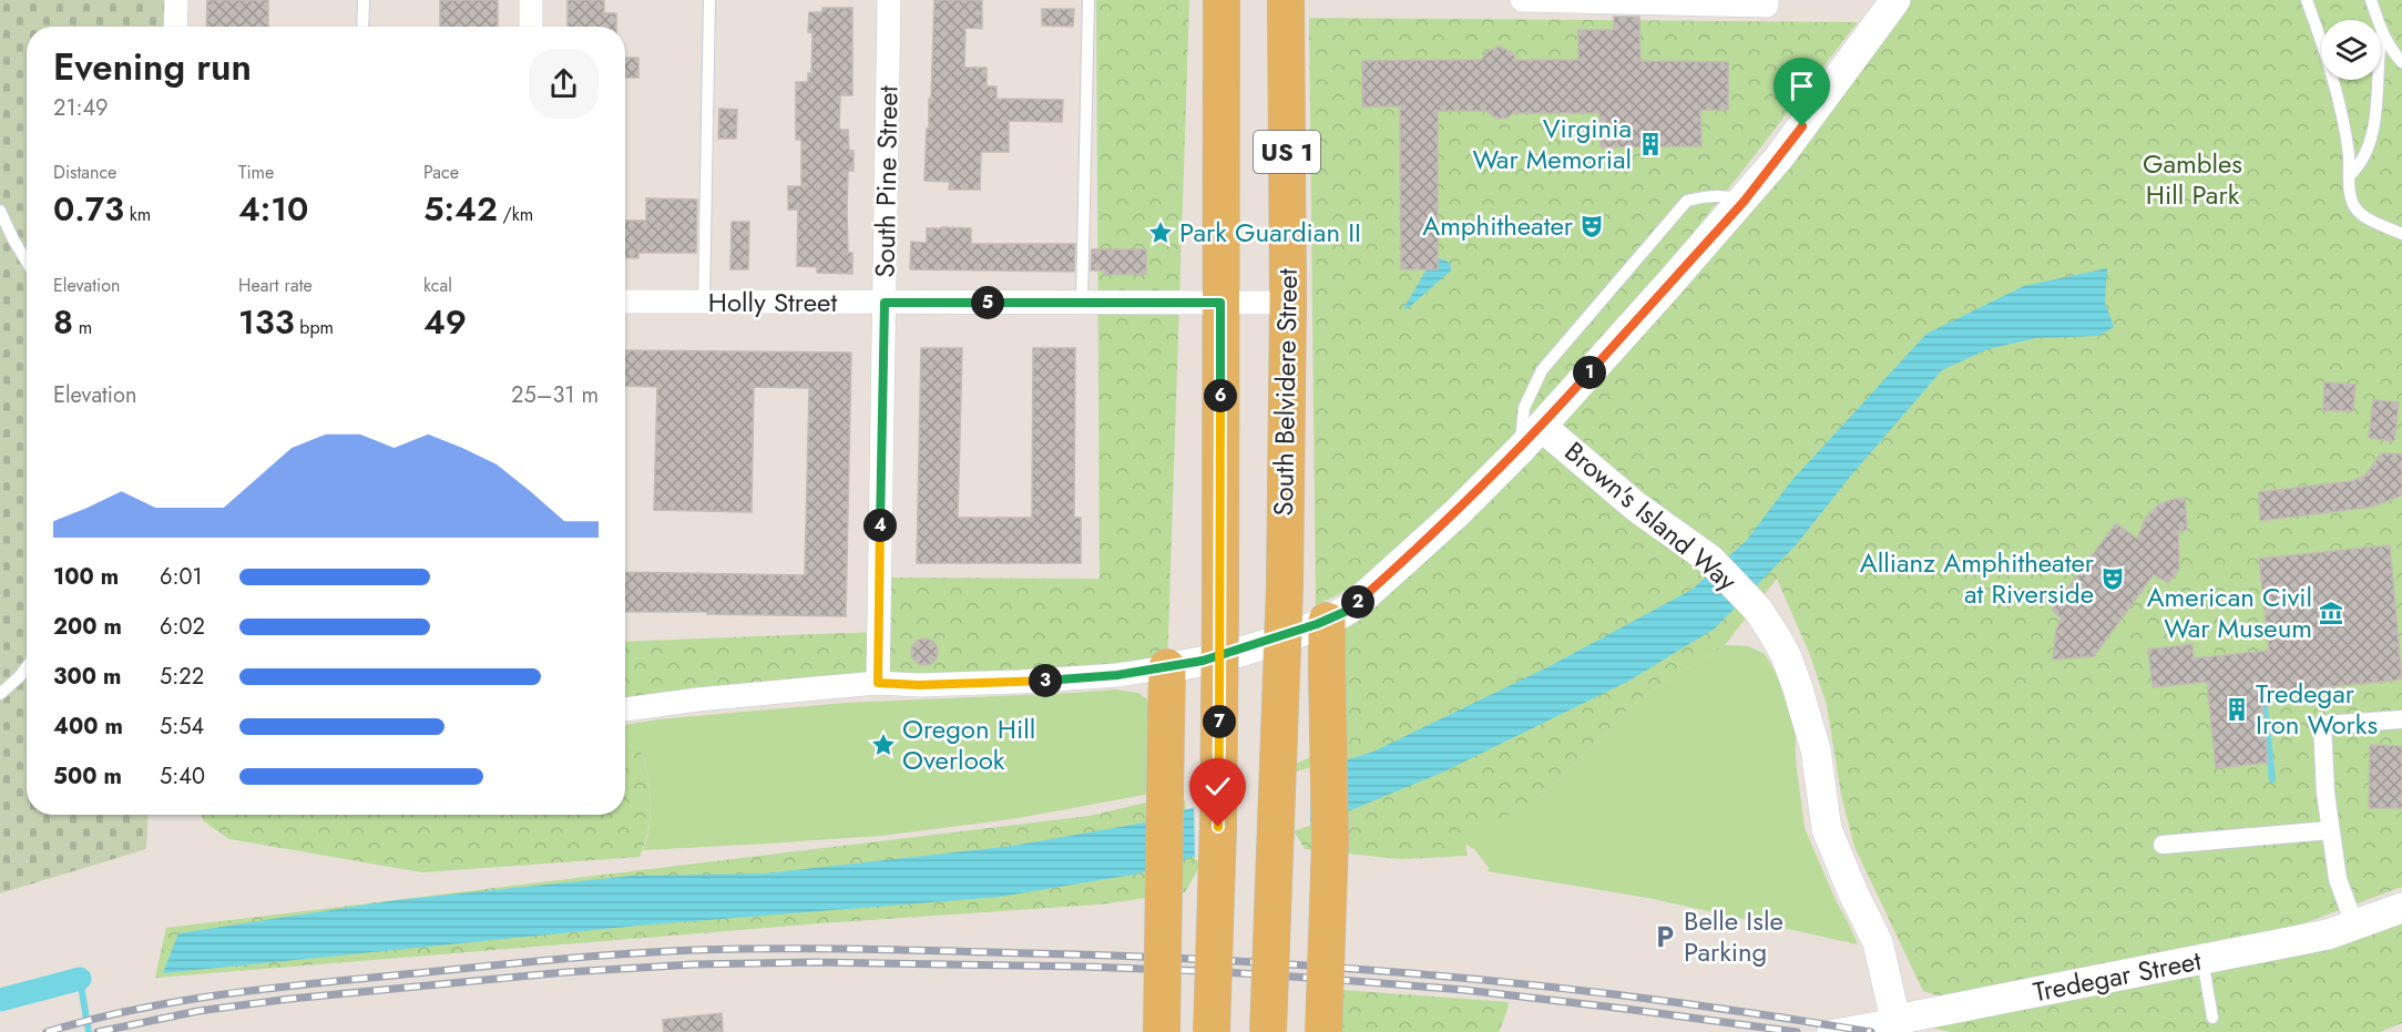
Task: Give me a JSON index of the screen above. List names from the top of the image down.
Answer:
{
  "streets": {
    "main road": ["US 1", "South Belvidere Street"],
    "street": [
      "South Pine Street",
      "Holly Street",
      "Brown's Island Way",
      "Tredegar Street"
    ]
  },
  "crossings": [
    ["US 1", "Holly Street"],
    ["South Pine Street", "Holly Street"],
    ["Holly Street", "South Belvidere Street"],
    ["Brown's Island Way", "Tredegar Street"]
  ],
  "parks": ["Gambles Hill Park"],
  "places": {
    "building": ["Virginia War Memorial", "Tredegar Iron Works"],
    "theatre": ["Amphitheater", "Allianz Amphitheater at Riverside"],
    "place": ["Park Guardian II", "Oregon Hill Overlook"],
    "museum": ["American Civil War Museum"],
    "parking": ["Belle Isle Parking"]
  },
  "page": {
    "heading": ["Evening run", "21:49"],
    "stats": [
      ["Distance", "0.73 km"],
      ["Time", "4:10"],
      ["Pace", "5:42 /km"],
      ["Elevation", "8 m"],
      ["Heart rate", "133 bpm"],
      ["kcal", "49"]
    ],
    "pins": [
      "5",
      "1",
      "6",
      "4",
      "2",
      "3",
      "7"
    ],
    "chart": ["Elevation", "25–31 m"],
    "list": [
      {
        "name": "100 m",
        "note": "6:01"
      },
      {
        "name": "200 m",
        "note": "6:02"
      },
      {
        "name": "300 m",
        "note": "5:22"
      },
      {
        "name": "400 m",
        "note": "5:54"
      },
      {
        "name": "500 m",
        "note": "5:40"
      }
    ]
  }
}
